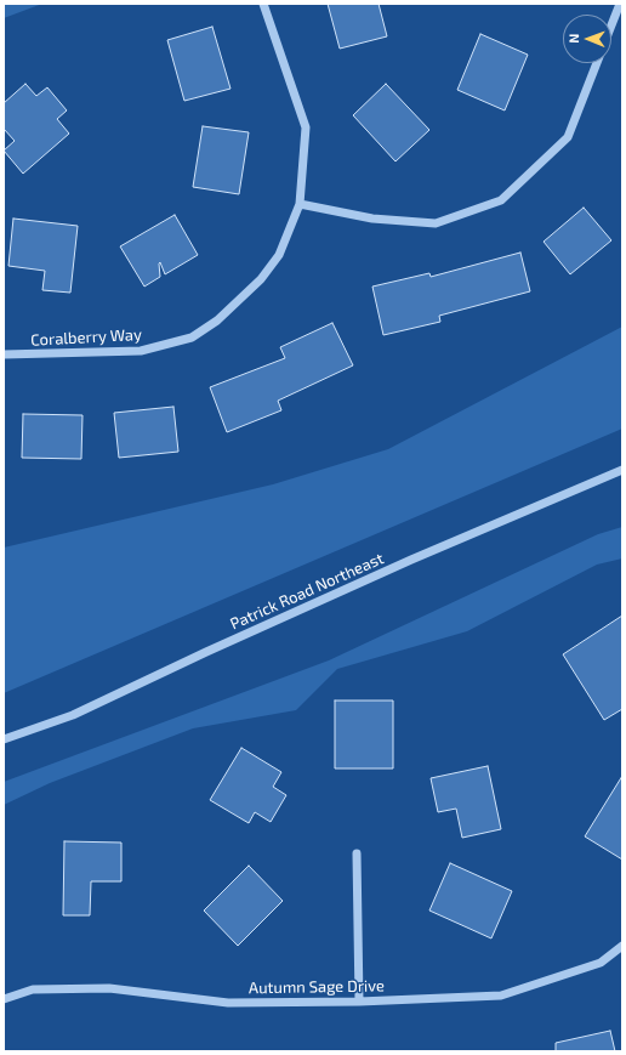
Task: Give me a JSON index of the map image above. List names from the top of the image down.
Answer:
{
  "streets": {
    "street": ["Coralberry Way", "Patrick Road Northeast", "Autumn Sage Drive"]
  },
  "north": "left"
}
